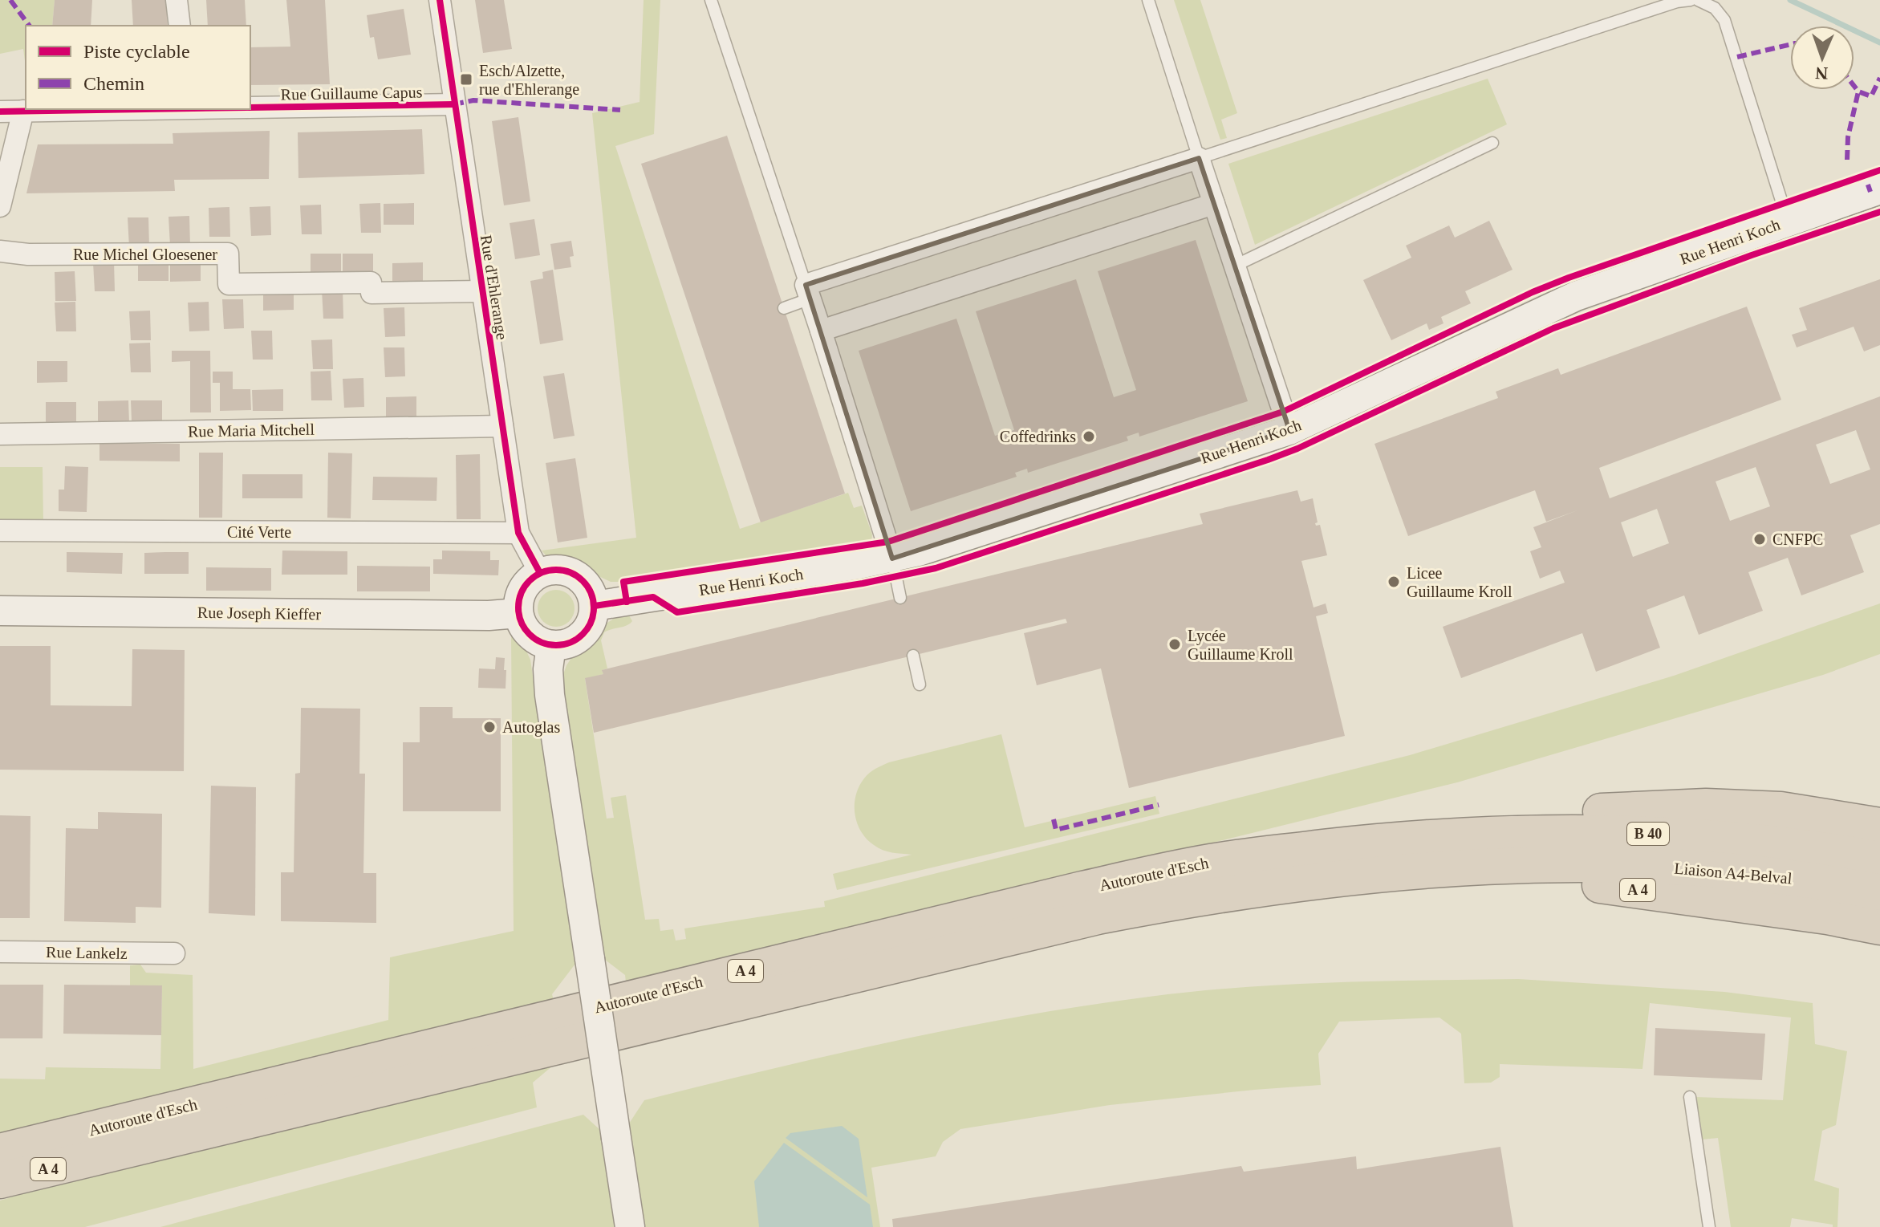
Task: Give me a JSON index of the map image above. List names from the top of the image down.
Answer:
{
  "streets": {
    "highway": [
      "B 40",
      "Liaison A4-Belval",
      "Autoroute d'Esch",
      "A 4"
    ],
    "street": [
      "Rue Guillaume Capus",
      "Rue Henri Koch",
      "Rue Michel Gloesener",
      "Rue d'Ehlerange",
      "Rue Maria Mitchell",
      "Cité Verte",
      "Rue Joseph Kieffer",
      "Rue Lankelz"
    ]
  },
  "crossings": [
    ["Rue Guillaume Capus", "Rue d'Ehlerange"],
    ["Rue Henri Koch", "Rue d'Ehlerange"],
    ["Rue Henri Koch", "Rue Joseph Kieffer"],
    ["Rue Michel Gloesener", "Rue d'Ehlerange"],
    ["Rue d'Ehlerange", "Rue Maria Mitchell"],
    ["Rue d'Ehlerange", "Cité Verte"],
    ["Rue d'Ehlerange", "Rue Joseph Kieffer"],
    ["Liaison A4-Belval", "Autoroute d'Esch"],
    ["Liaison A4-Belval", "A 4"],
    ["Autoroute d'Esch", "A 4"]
  ],
  "places": {
    "transit": ["Esch/Alzette, rue d'Ehlerange"],
    "other": [
      "Coffedrinks",
      "CNFPC",
      "Licee Guillaume Kroll",
      "Lycée Guillaume Kroll",
      "Autoglas"
    ]
  },
  "legend": ["Piste cyclable", "Chemin"],
  "north": "bottom"
}
